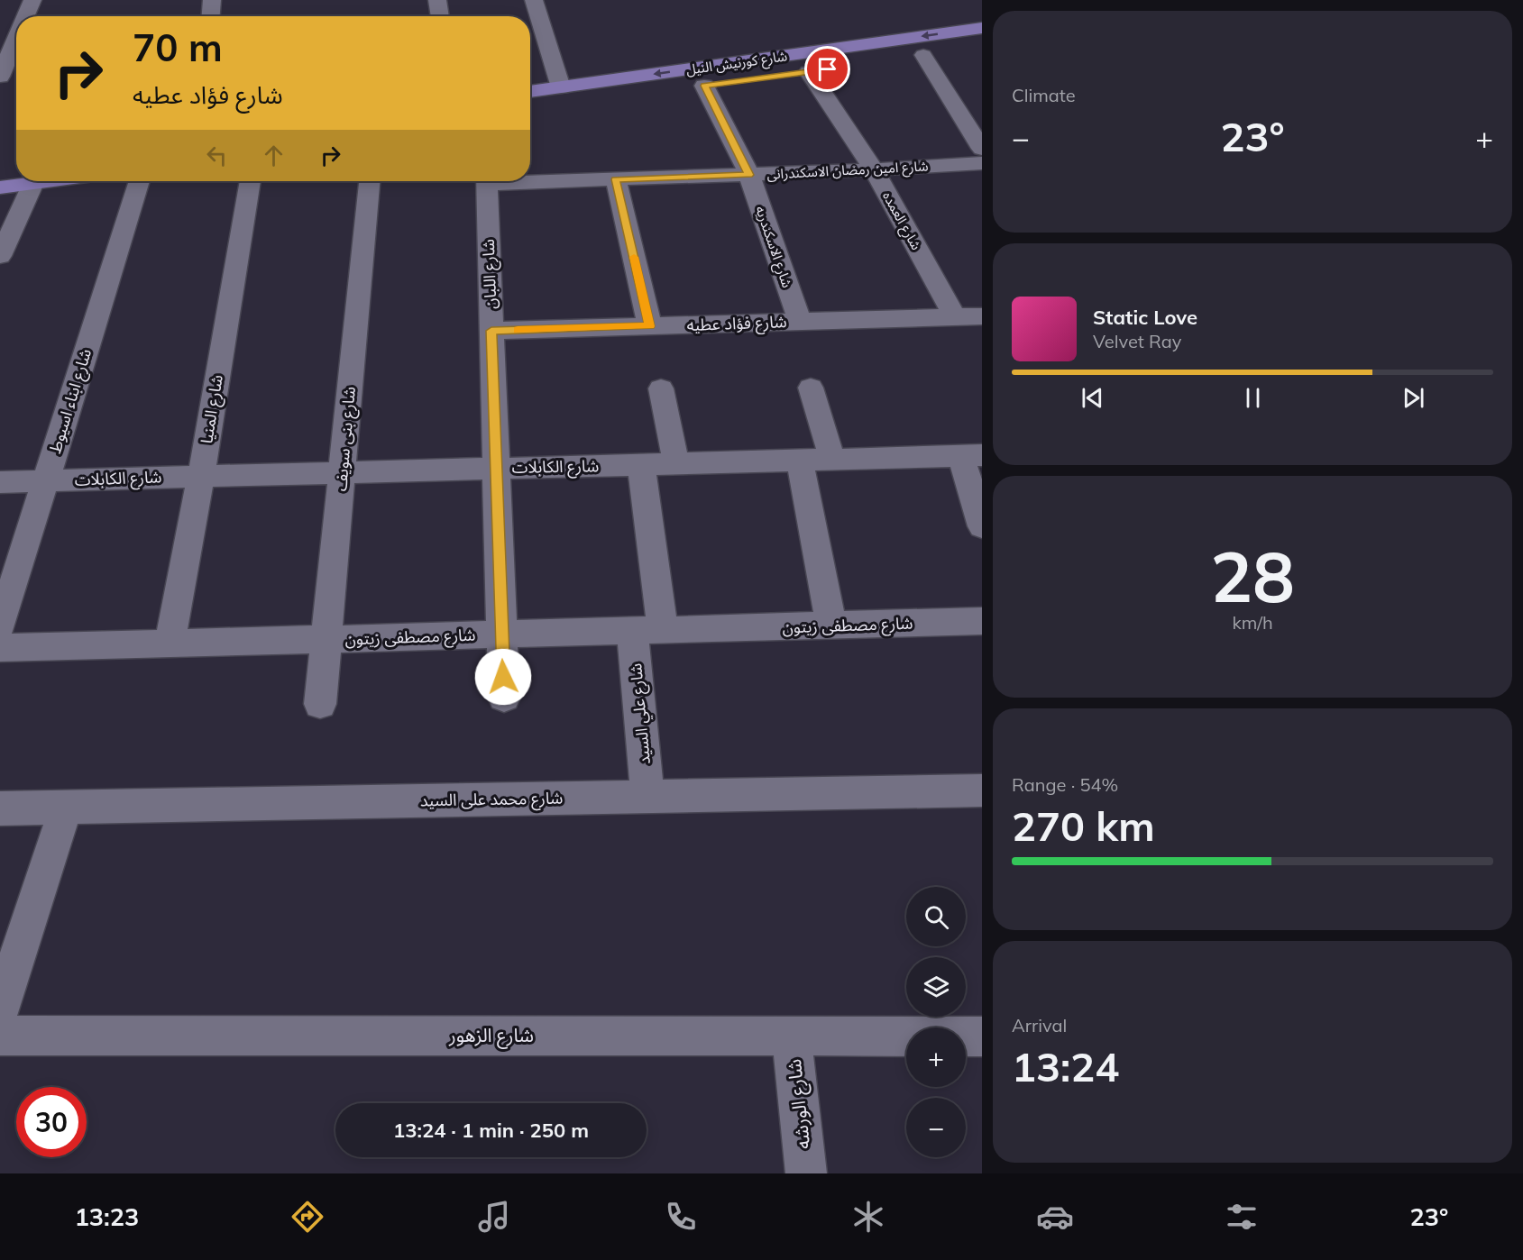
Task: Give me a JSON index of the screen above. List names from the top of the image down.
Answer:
{
  "streets": {
    "main road": ["شارع كورنيش النيل"],
    "street": [
      "شارع امين رمضان الاسكندرانى",
      "شارع العمده",
      "شارع الاسكندريه",
      "شارع اللبان",
      "شارع فؤاد عطيه",
      "شارع ابناء اسيوط",
      "شارع المنيا",
      "شارع بنى سويف",
      "شارع الكابلات",
      "شارع مصطفى زيتون",
      "شارع علي السيد",
      "شارع محمد على السيد",
      "شارع الزهور",
      "شارع الورشه"
    ]
  },
  "crossings": [
    ["شارع كورنيش النيل", "شارع الاسكندريه"],
    ["شارع امين رمضان الاسكندرانى", "شارع العمده"],
    ["شارع امين رمضان الاسكندرانى", "شارع الاسكندريه"],
    ["شارع العمده", "شارع فؤاد عطيه"],
    ["شارع الاسكندريه", "شارع فؤاد عطيه"],
    ["شارع اللبان", "شارع فؤاد عطيه"],
    ["شارع اللبان", "شارع الكابلات"],
    ["شارع اللبان", "شارع مصطفى زيتون"],
    ["شارع ابناء اسيوط", "شارع الكابلات"],
    ["شارع المنيا", "شارع الكابلات"],
    ["شارع المنيا", "شارع مصطفى زيتون"],
    ["شارع بنى سويف", "شارع الكابلات"],
    ["شارع بنى سويف", "شارع مصطفى زيتون"],
    ["شارع الكابلات", "شارع علي السيد"],
    ["شارع مصطفى زيتون", "شارع علي السيد"],
    ["شارع علي السيد", "شارع محمد على السيد"],
    ["شارع الزهور", "شارع الورشه"]
  ],
  "page": {
    "tile": [
      "Climate",
      ["28", "km/h"],
      ["Range · 54%", "270 km"],
      ["Arrival", "13:24"]
    ],
    "turn": ["70 m", "شارع فؤاد عطيه"],
    "heat": ["−", "23°", "+"],
    "song": ["Static Love", "Velvet Ray"],
    "map_buttons": ["+", "−"],
    "limit": "30",
    "trip": "13:24 · 1 min · 250 m",
    "tabs": ["13:23", "23°"]
  }
}
